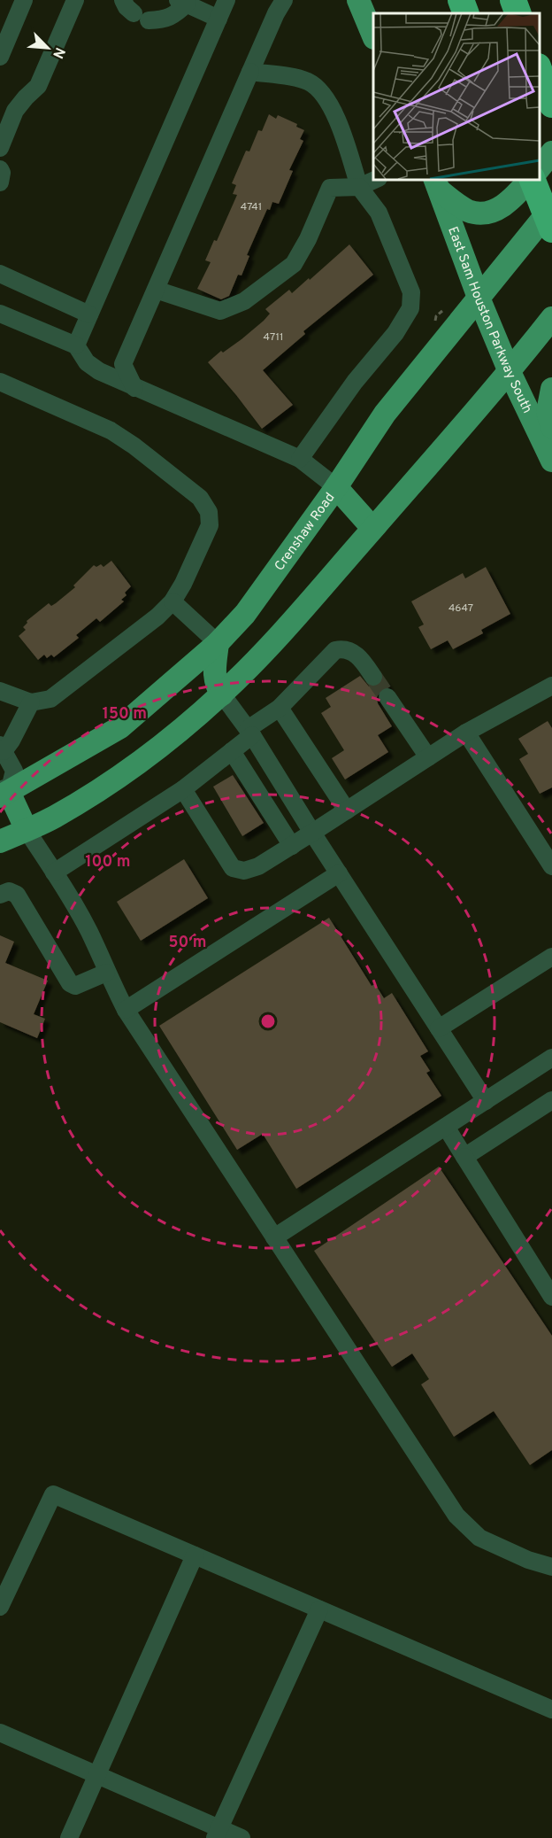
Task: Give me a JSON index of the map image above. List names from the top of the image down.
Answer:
{
  "streets": {
    "main road": ["East Sam Houston Parkway South", "Crenshaw Road"]
  },
  "crossings": [
    ["East Sam Houston Parkway South", "Crenshaw Road"]
  ],
  "house_numbers": ["4741", "4711", "4647"],
  "north": "bottom right",
  "rings": ["150 m", "100 m", "50 m"]
}
